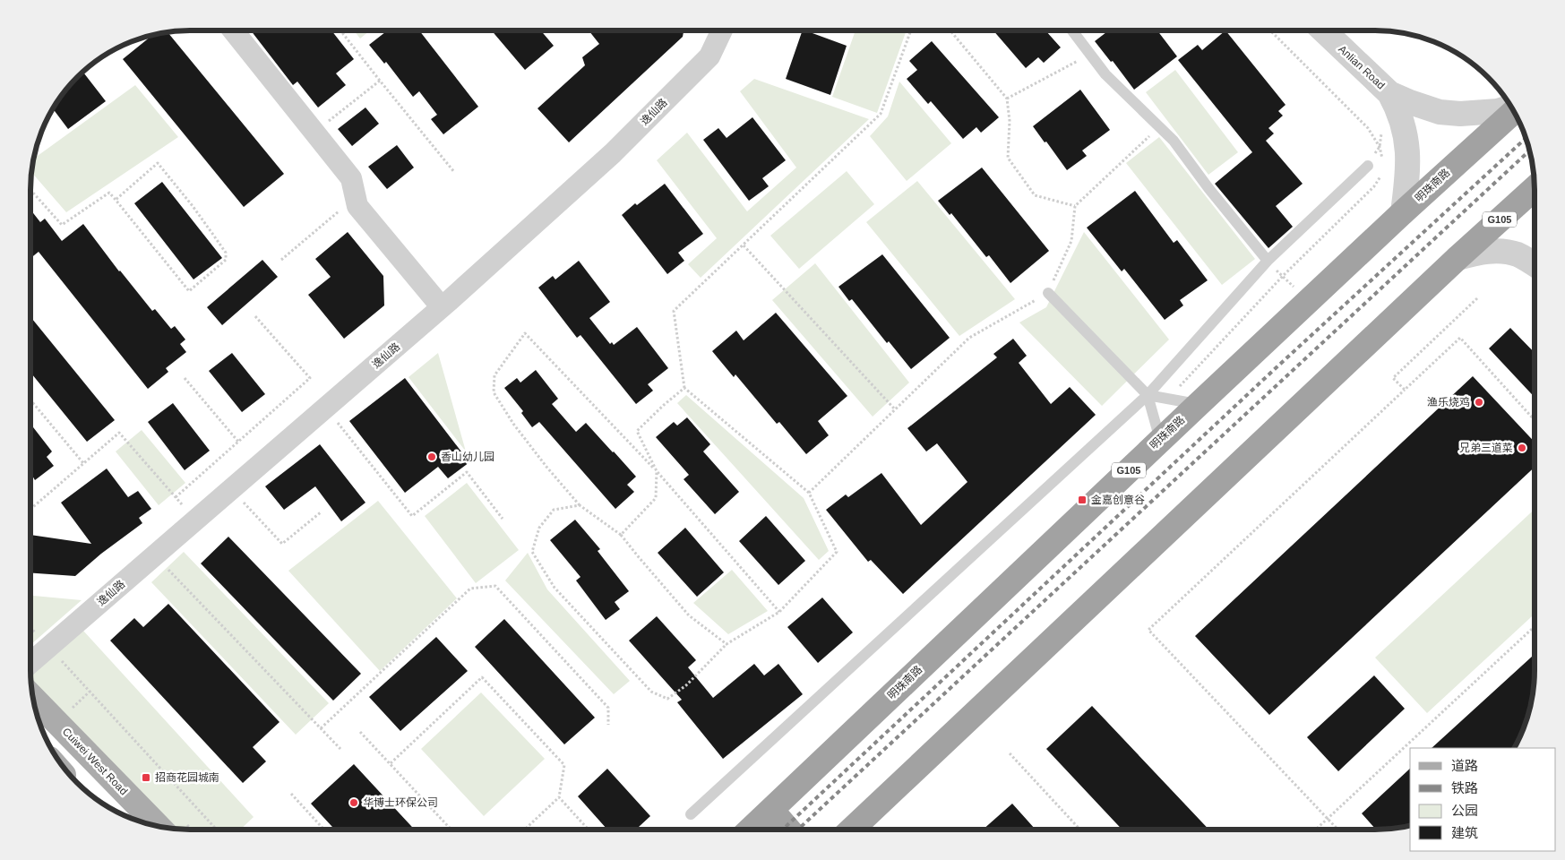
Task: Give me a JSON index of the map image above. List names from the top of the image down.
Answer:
{
  "streets": {
    "highway": ["明珠南路", "G105"],
    "main road": ["Cuiwei West Road"],
    "street": ["Anlian Road", "逸仙路"]
  },
  "places": {
    "other": [
      "渔乐烧鸡",
      "兄弟三道菜",
      "香山幼儿园",
      "华博士环保公司"
    ],
    "transit": ["金嘉创意谷", "招商花园城南"]
  },
  "legend": [
    "道路",
    "铁路",
    "公园",
    "建筑"
  ]
}
